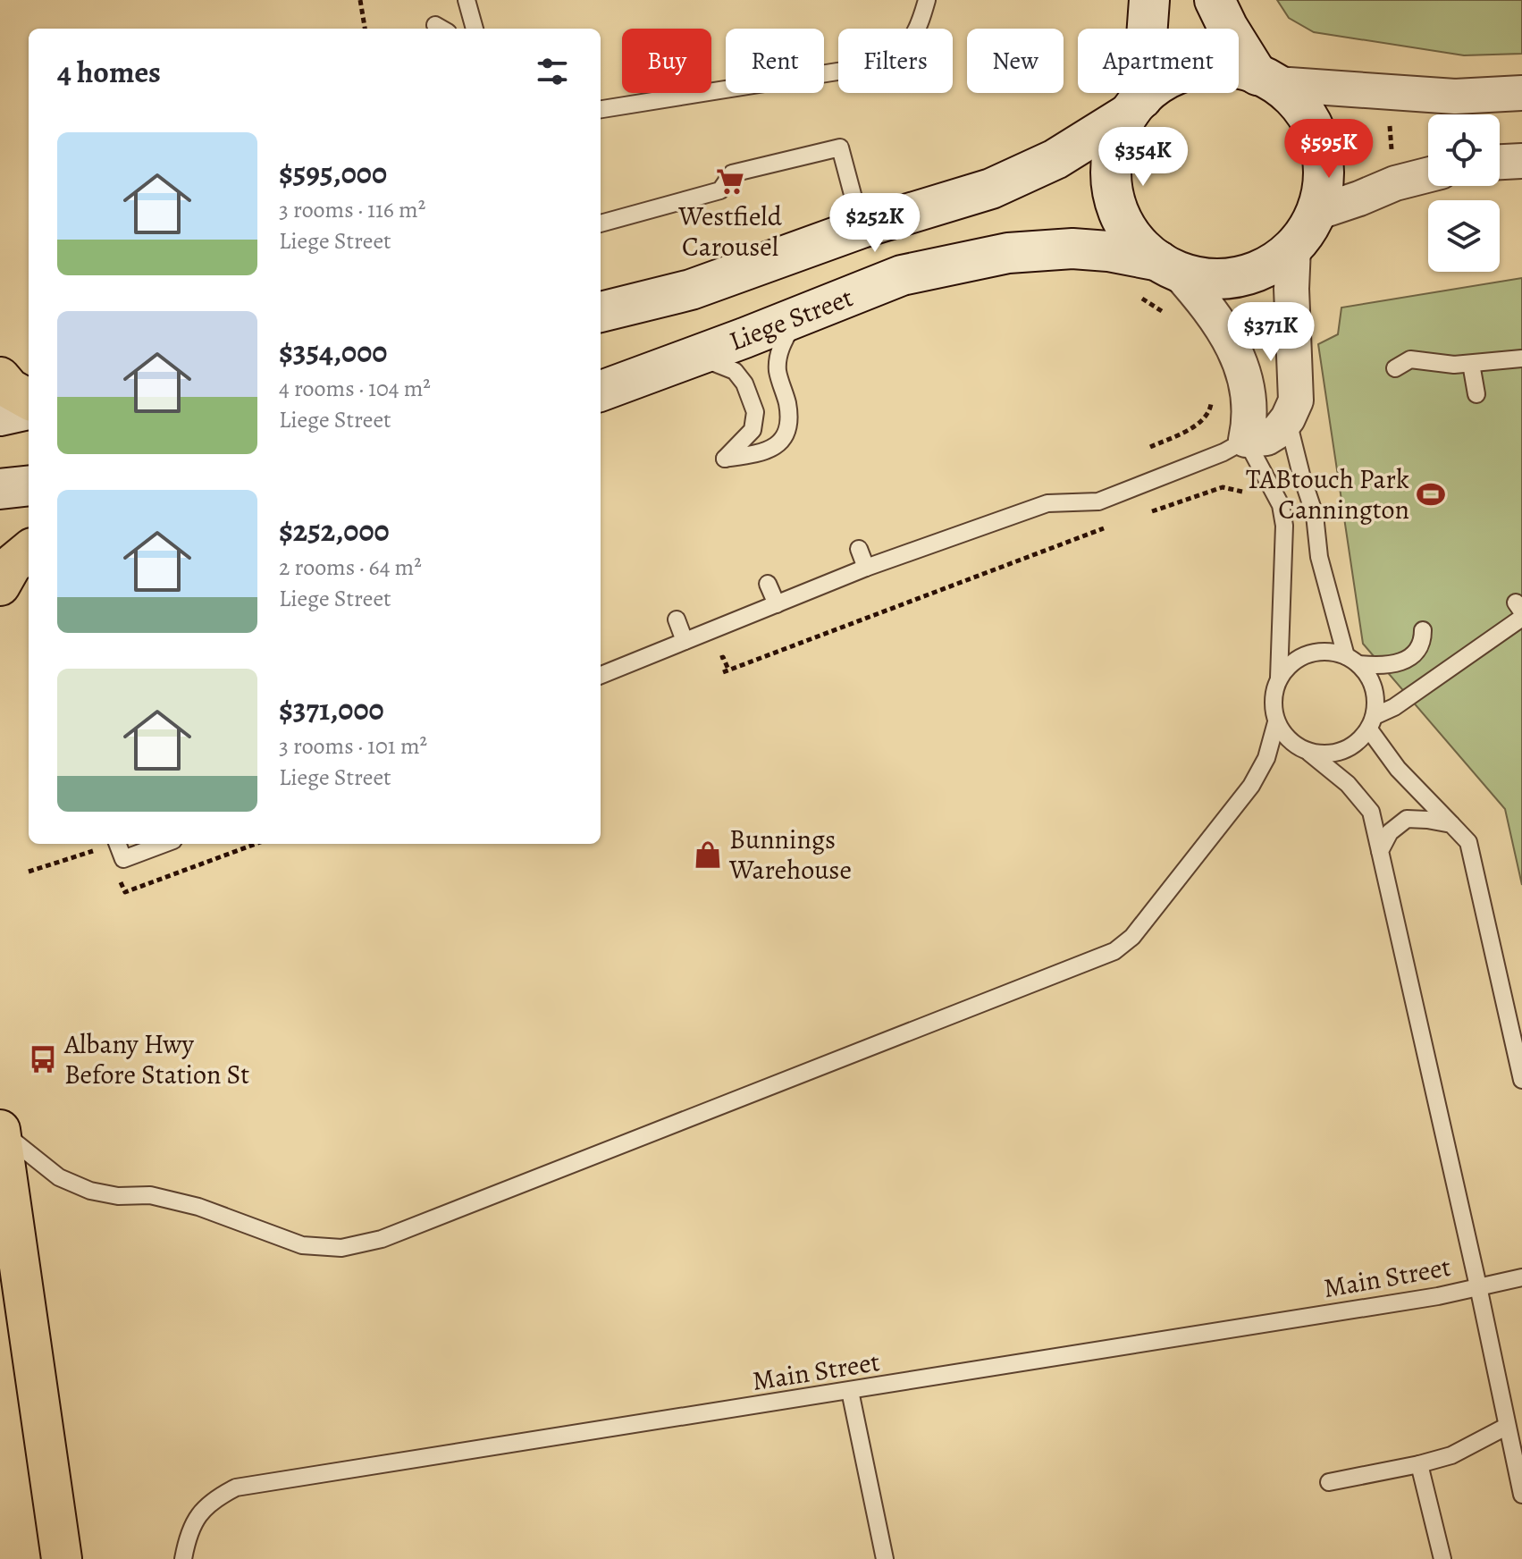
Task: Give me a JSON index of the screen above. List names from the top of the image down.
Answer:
{
  "streets": {
    "street": ["Liege Street"],
    "lane": ["Main Street"]
  },
  "places": {
    "supermarket": ["Westfield Carousel"],
    "sports": ["TABtouch Park Cannington"],
    "shop": ["Bunnings Warehouse"],
    "bus stop": ["Albany Hwy Before Station St"]
  },
  "page": {
    "chip": [
      "Buy",
      "Rent",
      "Filters",
      "New",
      "Apartment"
    ],
    "heading": "4 homes",
    "list": [
      {
        "name": "$595,000",
        "note": "3 rooms · 116 m² · Liege Street"
      },
      {
        "name": "$354,000",
        "note": "4 rooms · 104 m² · Liege Street"
      },
      {
        "name": "$252,000",
        "note": "2 rooms · 64 m² · Liege Street"
      },
      {
        "name": "$371,000",
        "note": "3 rooms · 101 m² · Liege Street"
      }
    ],
    "price": [
      "$595K",
      "$354K",
      "$252K",
      "$371K"
    ]
  }
}
